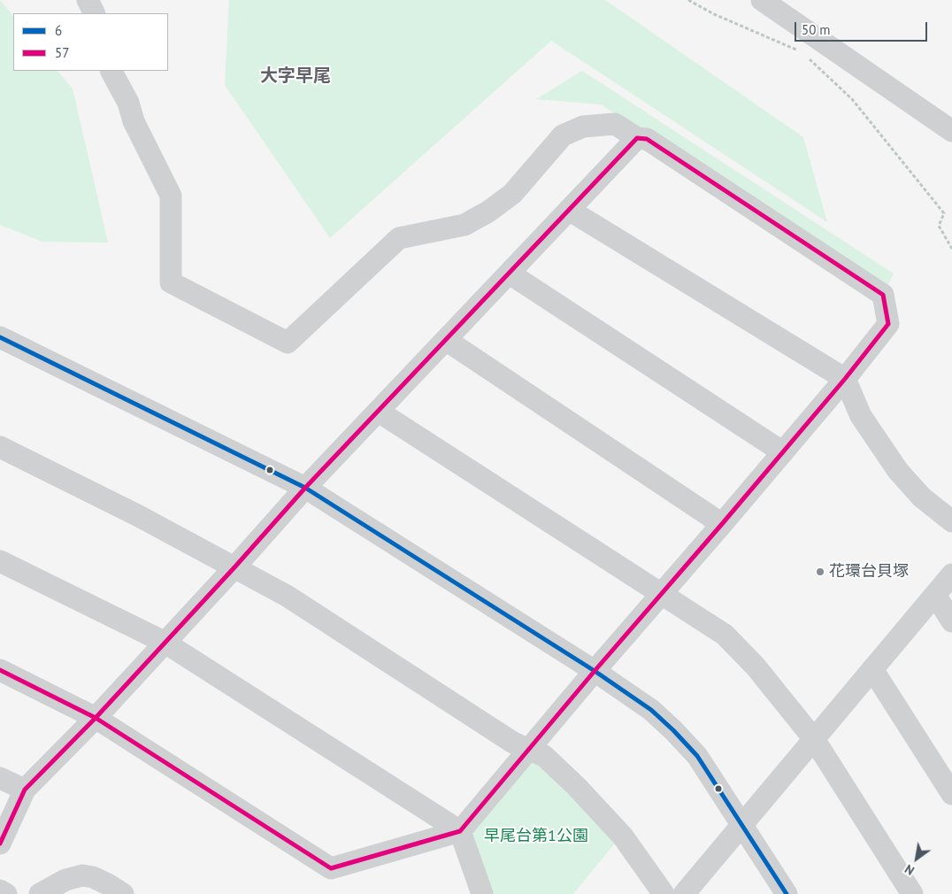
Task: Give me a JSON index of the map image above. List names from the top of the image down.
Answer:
{
  "districts": ["大字早尾"],
  "parks": ["早尾台第1公園"],
  "places": ["花環台貝塚"],
  "lines": ["transit line 57", "transit line 6"],
  "legend": ["6", "57"],
  "scale_bar": "50 m",
  "north": "bottom left"
}
